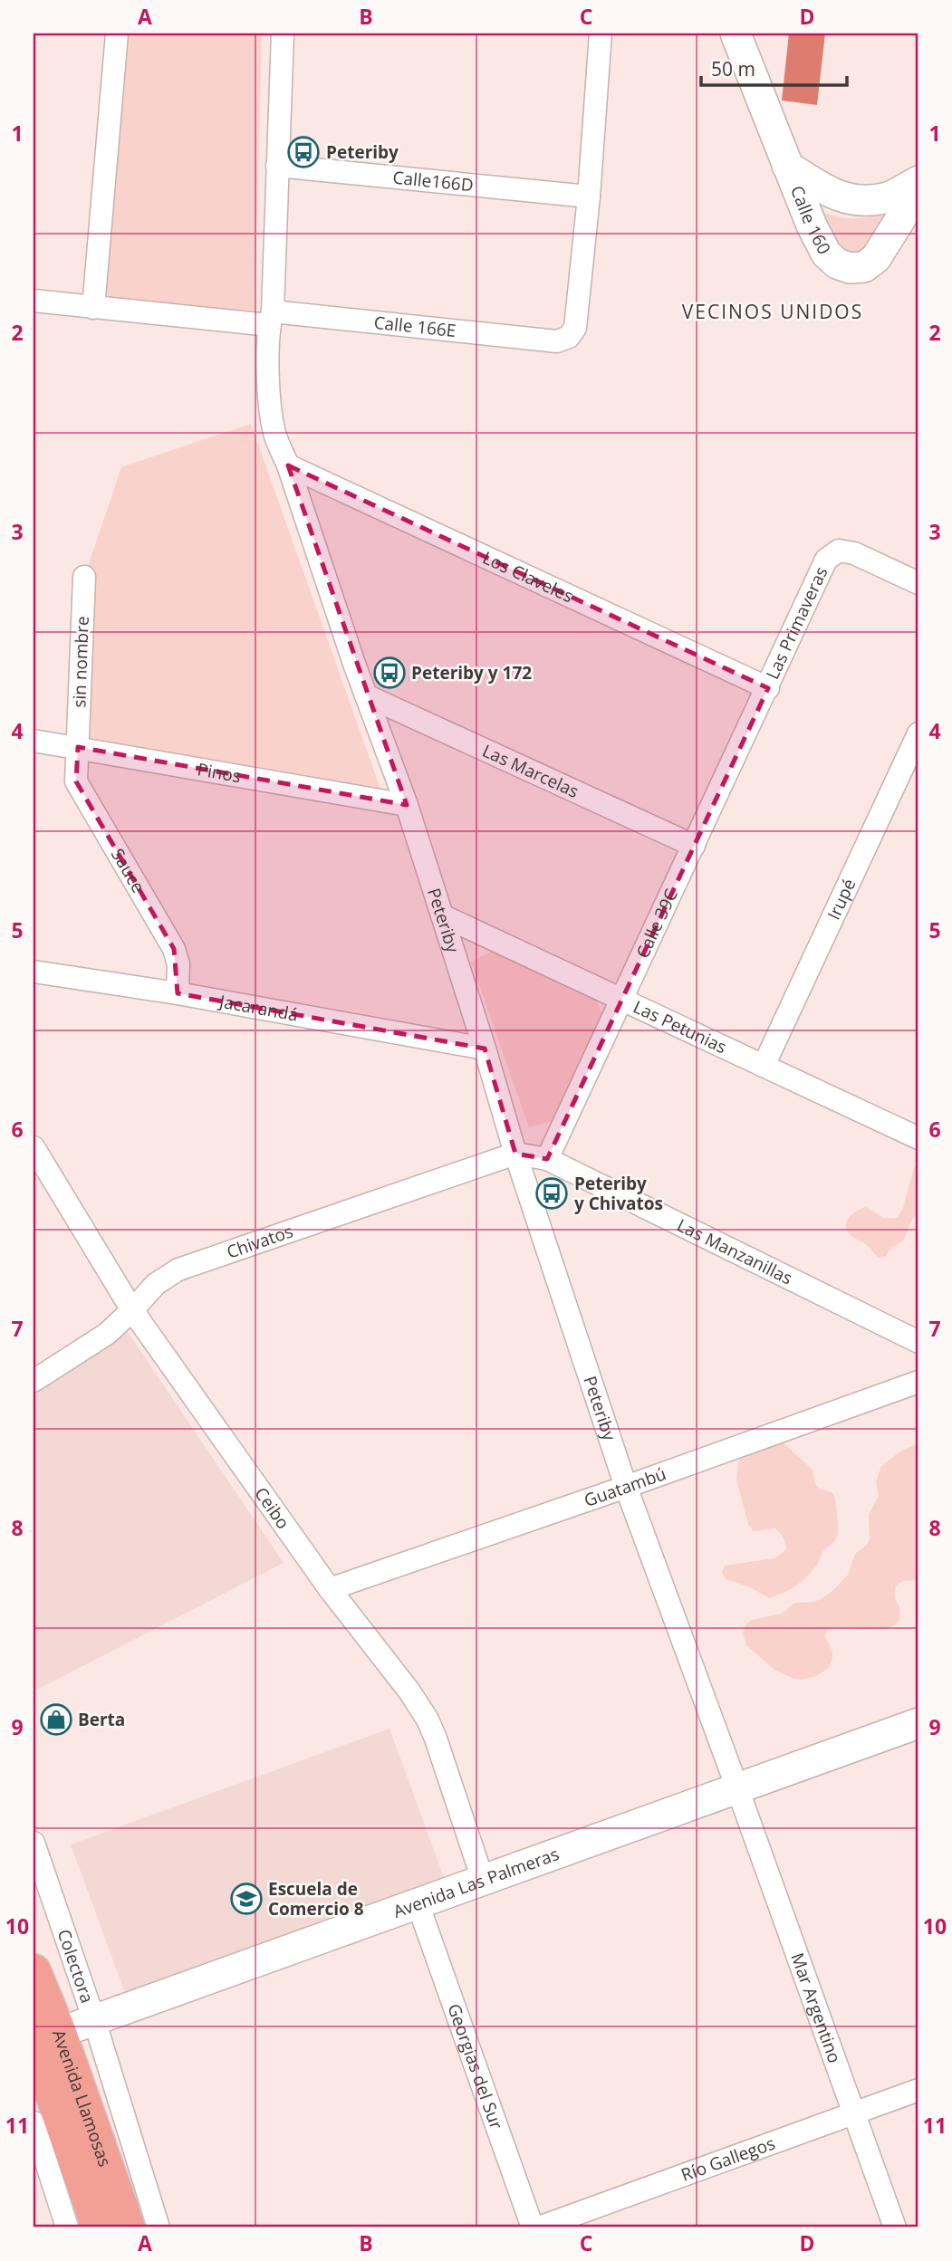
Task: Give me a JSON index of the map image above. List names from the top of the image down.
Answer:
{
  "streets": {
    "highway": ["Avenida Llamosas"],
    "main road": ["Calle 160", "Avenida Las Palmeras"],
    "street": [
      "Calle166D",
      "Calle 166E",
      "Los Claveles",
      "Las Primaveras",
      "sin nombre",
      "Las Marcelas",
      "Pinos",
      "Sauce",
      "Irupé",
      "Peteriby",
      "Calle 39C",
      "Jacarandá",
      "Las Petunias",
      "Chivatos",
      "Las Manzanillas",
      "Guatambú",
      "Ceibo",
      "Colectora",
      "Mar Argentino",
      "Georgias del Sur",
      "Río Gallegos"
    ]
  },
  "crossings": [
    ["Calle166D", "Calle 166E"],
    ["Calle166D", "Peteriby"],
    ["Calle 166E", "Peteriby"],
    ["Los Claveles", "Las Primaveras"],
    ["Los Claveles", "Peteriby"],
    ["Los Claveles", "Calle 39C"],
    ["Las Primaveras", "Calle 39C"],
    ["sin nombre", "Pinos"],
    ["sin nombre", "Sauce"],
    ["Las Marcelas", "Peteriby"],
    ["Las Marcelas", "Calle 39C"],
    ["Pinos", "Sauce"],
    ["Pinos", "Peteriby"],
    ["Sauce", "Jacarandá"],
    ["Irupé", "Las Petunias"],
    ["Peteriby", "Jacarandá"],
    ["Peteriby", "Las Petunias"],
    ["Peteriby", "Chivatos"],
    ["Peteriby", "Las Manzanillas"],
    ["Peteriby", "Guatambú"],
    ["Peteriby", "Avenida Las Palmeras"],
    ["Peteriby", "Mar Argentino"],
    ["Calle 39C", "Las Petunias"],
    ["Calle 39C", "Las Manzanillas"],
    ["Chivatos", "Las Manzanillas"],
    ["Chivatos", "Ceibo"],
    ["Guatambú", "Ceibo"],
    ["Ceibo", "Avenida Las Palmeras"],
    ["Avenida Las Palmeras", "Colectora"],
    ["Avenida Las Palmeras", "Mar Argentino"],
    ["Avenida Las Palmeras", "Georgias del Sur"],
    ["Avenida Las Palmeras", "Avenida Llamosas"],
    ["Mar Argentino", "Río Gallegos"]
  ],
  "districts": ["VECINOS UNIDOS"],
  "places": {
    "bus stop": ["Peteriby", "Peteriby y 172", "Peteriby y Chivatos"],
    "shop": ["Berta"],
    "school or university": ["Escuela de Comercio 8"]
  },
  "scale_bar": "50 m",
  "grid": {
    "columns": [
      "A",
      "B",
      "C",
      "D"
    ],
    "rows": [
      "1",
      "2",
      "3",
      "4",
      "5",
      "6",
      "7",
      "8",
      "9",
      "10",
      "11"
    ]
  }
}
